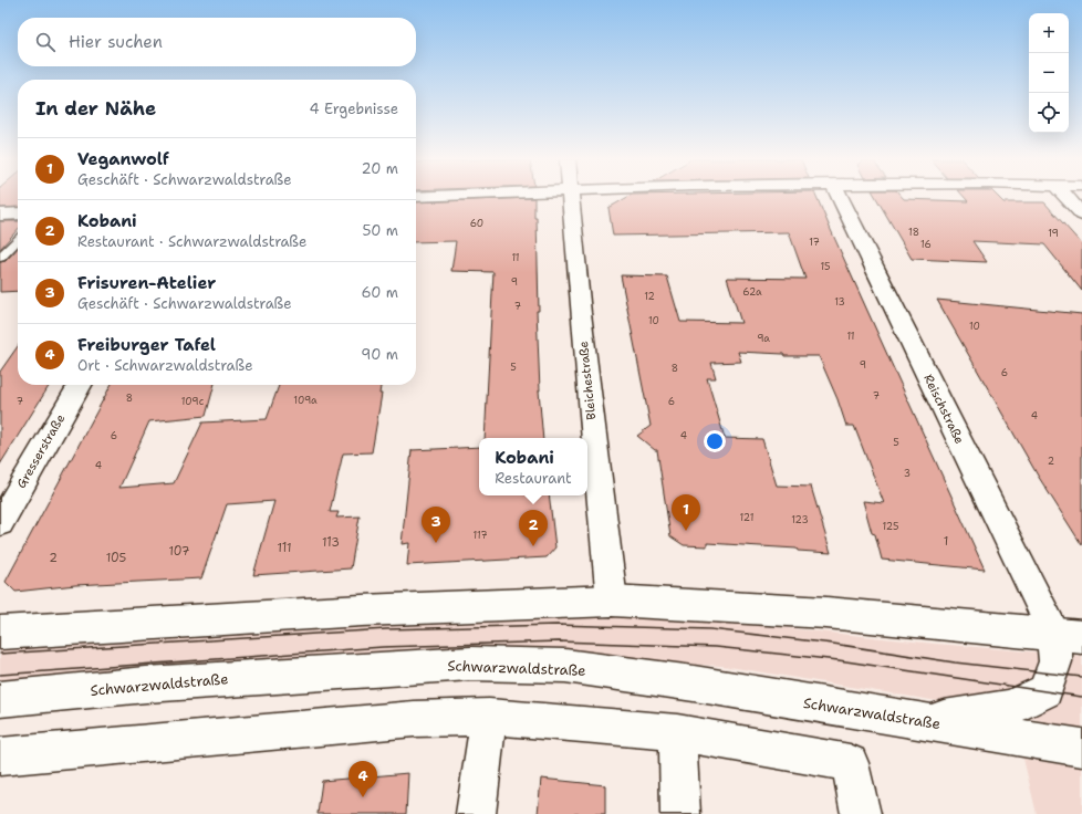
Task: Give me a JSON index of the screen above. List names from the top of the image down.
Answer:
{
  "streets": {
    "street": [
      "Bleichestraße",
      "Reischstraße",
      "Gresserstraße",
      "Schwarzwaldstraße"
    ]
  },
  "house_numbers": [
    "60",
    "18",
    "19",
    "17",
    "16",
    "11",
    "15",
    "9",
    "62a",
    "12",
    "13",
    "7",
    "10",
    "10",
    "11",
    "9a",
    "9",
    "5",
    "8",
    "6",
    "7",
    "8",
    "109a",
    "7",
    "109c",
    "6",
    "4",
    "6",
    "4",
    "5",
    "2",
    "4",
    "3",
    "121",
    "123",
    "125",
    "117",
    "1",
    "113",
    "111",
    "107",
    "2",
    "105"
  ],
  "page": {
    "map_buttons": ["+", "−"],
    "search": "Hier suchen",
    "heading": ["In der Nähe", "4 Ergebnisse"],
    "list": [
      {
        "mark": "1",
        "name": "Veganwolf",
        "note": "Geschäft · Schwarzwaldstraße",
        "value": "20 m"
      },
      {
        "mark": "2",
        "name": "Kobani",
        "note": "Restaurant · Schwarzwaldstraße",
        "value": "50 m"
      },
      {
        "mark": "3",
        "name": "Frisuren-Atelier",
        "note": "Geschäft · Schwarzwaldstraße",
        "value": "60 m"
      },
      {
        "mark": "4",
        "name": "Freiburger Tafel",
        "note": "Ort · Schwarzwaldstraße",
        "value": "90 m"
      }
    ],
    "popup": ["Kobani", "Restaurant"],
    "pins": [
      "1",
      "3",
      "2",
      "4"
    ]
  }
}
